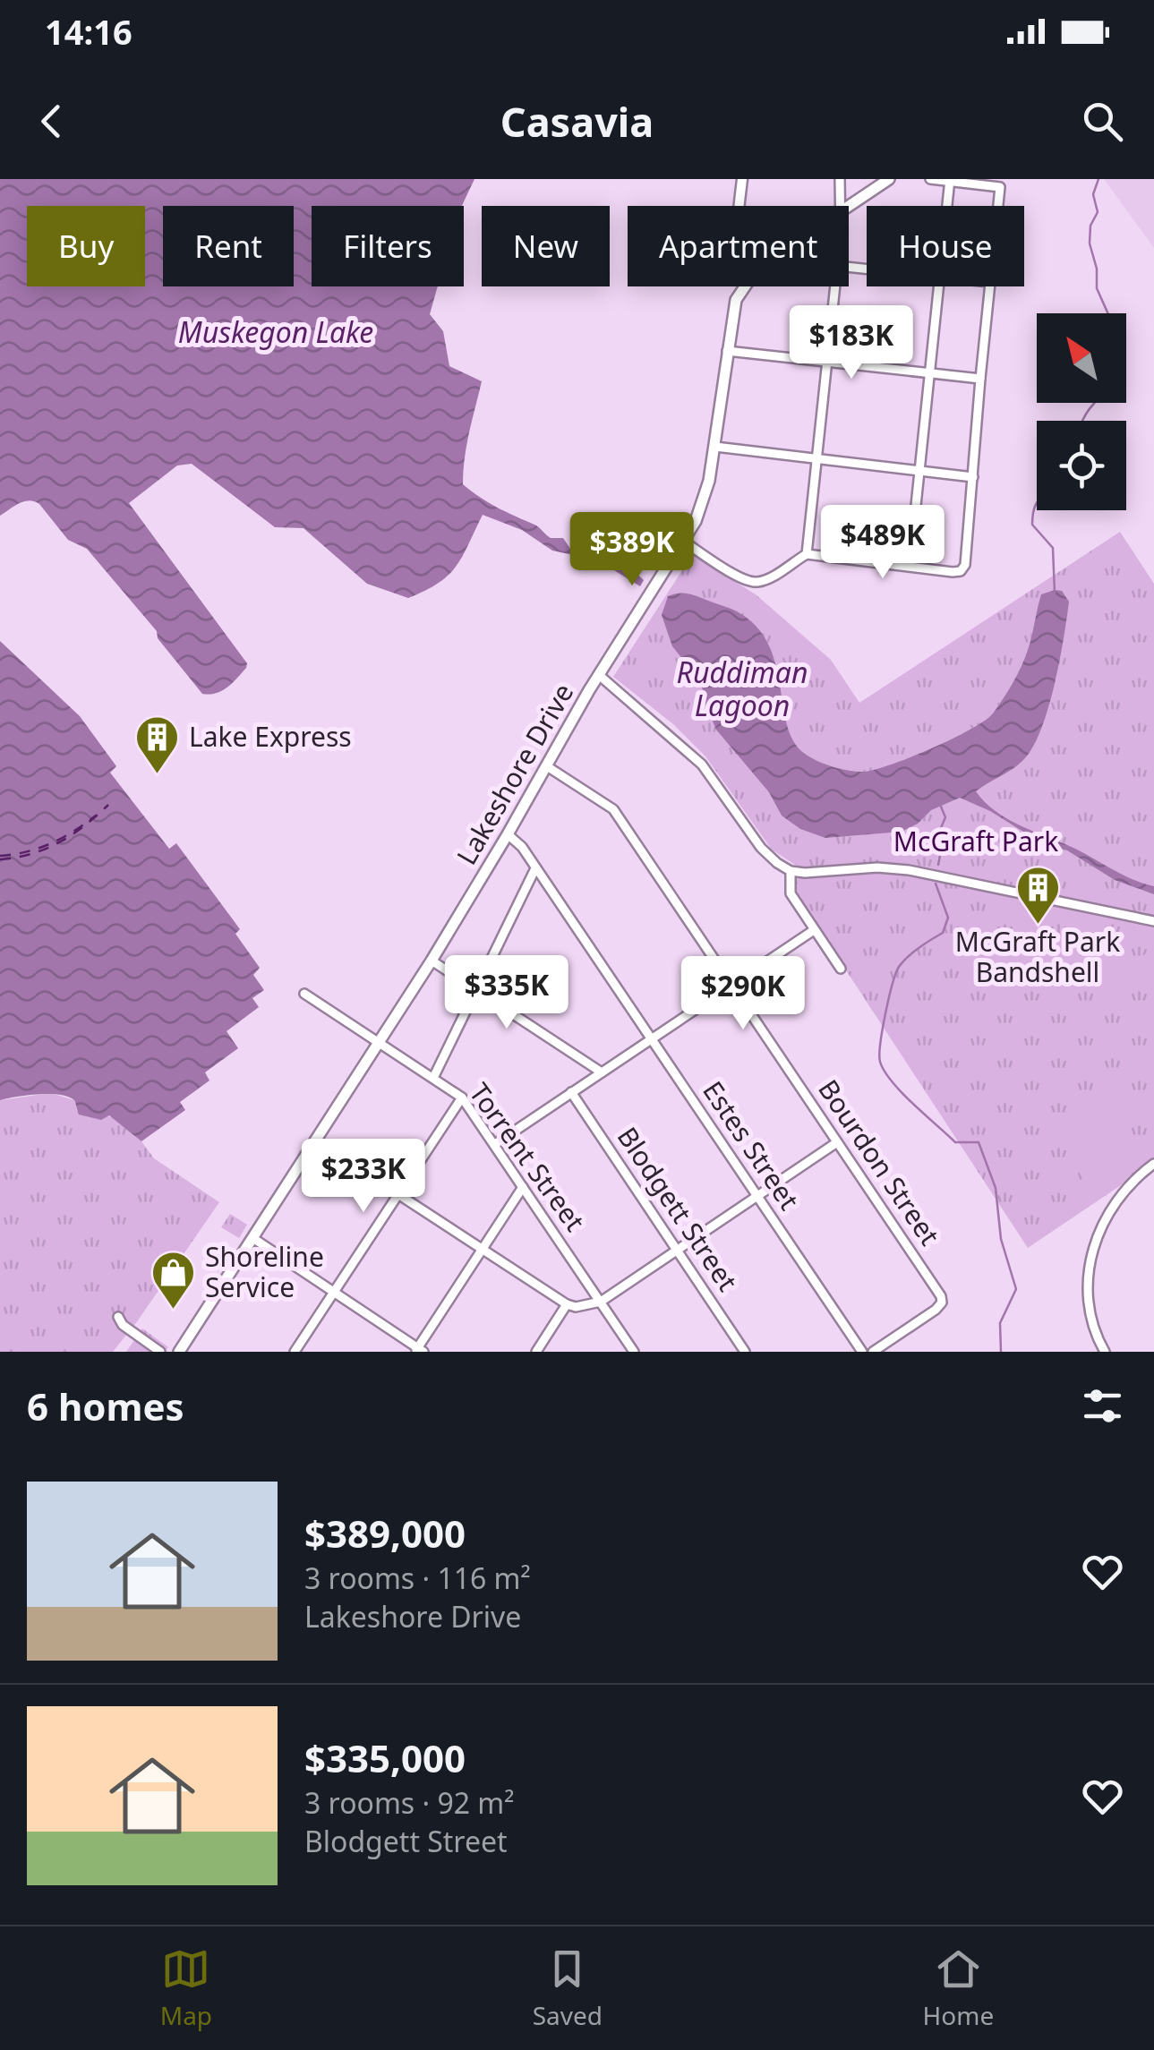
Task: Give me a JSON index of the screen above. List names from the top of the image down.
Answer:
{
  "streets": {
    "main road": ["Lakeshore Drive"],
    "street": [
      "Estes Street",
      "Torrent Street",
      "Bourdon Street",
      "Blodgett Street"
    ]
  },
  "crossings": [
    ["Lakeshore Drive", "Estes Street"],
    ["Lakeshore Drive", "Torrent Street"],
    ["Lakeshore Drive", "Bourdon Street"]
  ],
  "water": ["Muskegon Lake", "Ruddiman Lagoon"],
  "parks": ["McGraft Park"],
  "places": {
    "building": ["Lake Express", "McGraft Park Bandshell"],
    "shop": ["Shoreline Service"]
  },
  "north": "top left",
  "page": {
    "status": "14:16",
    "header": "Casavia",
    "chip": [
      "Buy",
      "Rent",
      "Filters",
      "New",
      "Apartment",
      "House"
    ],
    "price": [
      "$183K",
      "$489K",
      "$389K",
      "$335K",
      "$290K",
      "$233K"
    ],
    "heading": "6 homes",
    "list": [
      {
        "name": "$389,000",
        "note": "3 rooms · 116 m² · Lakeshore Drive"
      },
      {
        "name": "$335,000",
        "note": "3 rooms · 92 m² · Blodgett Street"
      }
    ],
    "tabs": ["Map", "Saved", "Home"]
  }
}
